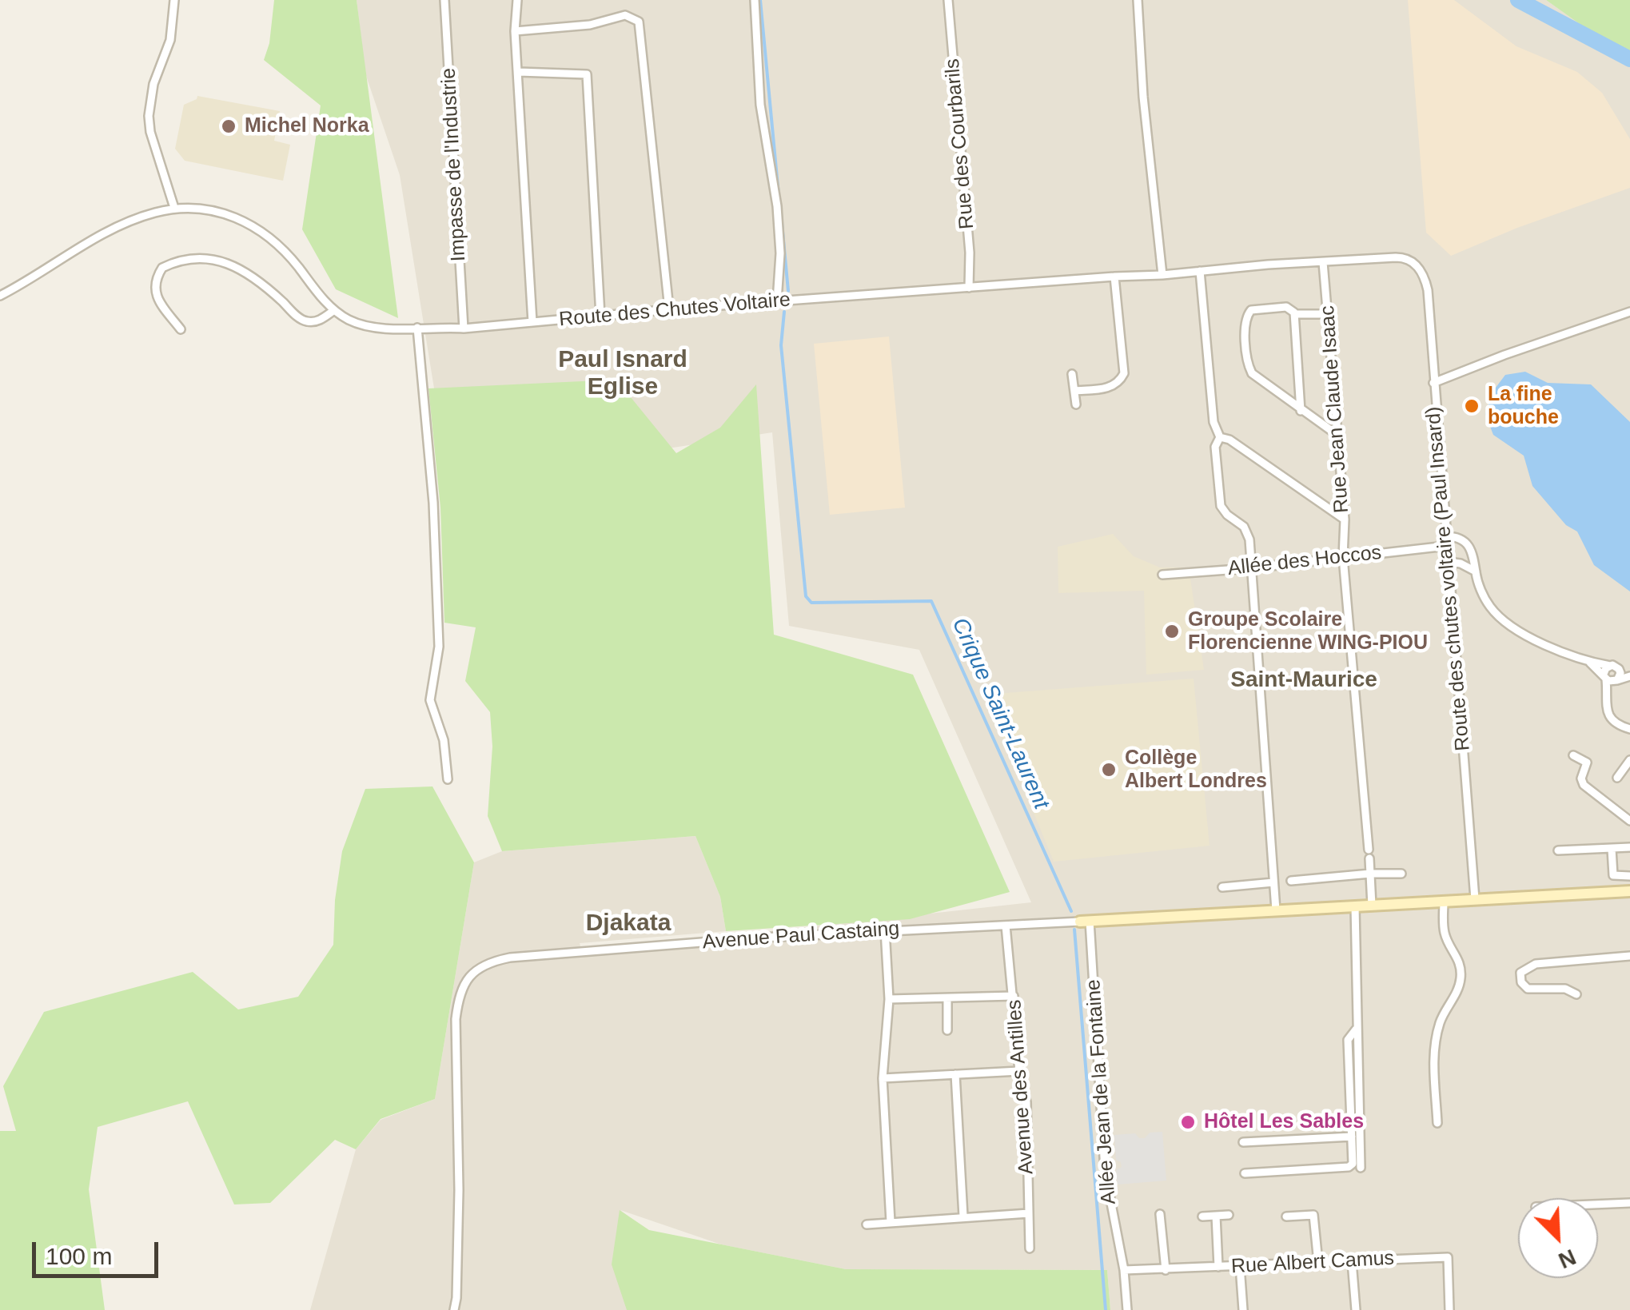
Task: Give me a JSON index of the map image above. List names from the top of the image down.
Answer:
{
  "streets": {
    "street": [
      "Rue des Courbarils",
      "Impasse de l'Industrie",
      "Route des Chutes Voltaire",
      "Rue Jean Claude Isaac",
      "Allée des Hoccos",
      "Route des chutes voltaire (Paul Insard)",
      "Avenue Paul Castaing",
      "Avenue des Antilles",
      "Allée Jean de la Fontaine",
      "Rue Albert Camus"
    ]
  },
  "crossings": [
    ["Rue des Courbarils", "Route des Chutes Voltaire"],
    ["Impasse de l'Industrie", "Route des Chutes Voltaire"],
    ["Route des Chutes Voltaire", "Rue Jean Claude Isaac"],
    ["Route des Chutes Voltaire", "Route des chutes voltaire (Paul Insard)"],
    ["Rue Jean Claude Isaac", "Allée des Hoccos"],
    ["Rue Jean Claude Isaac", "Avenue Paul Castaing"],
    ["Allée des Hoccos", "Route des chutes voltaire (Paul Insard)"],
    ["Route des chutes voltaire (Paul Insard)", "Avenue Paul Castaing"],
    ["Avenue Paul Castaing", "Avenue des Antilles"],
    ["Avenue Paul Castaing", "Allée Jean de la Fontaine"],
    ["Allée Jean de la Fontaine", "Rue Albert Camus"]
  ],
  "districts": ["Paul Isnard Eglise", "Saint-Maurice", "Djakata"],
  "water": ["Crique Saint-Laurent"],
  "places": [
    "Michel Norka",
    "La fine bouche",
    "Groupe Scolaire Florencienne WING-PIOU",
    "Collège Albert Londres",
    "Hôtel Les Sables"
  ],
  "scale_bar": "100 m",
  "north": "bottom right"
}
